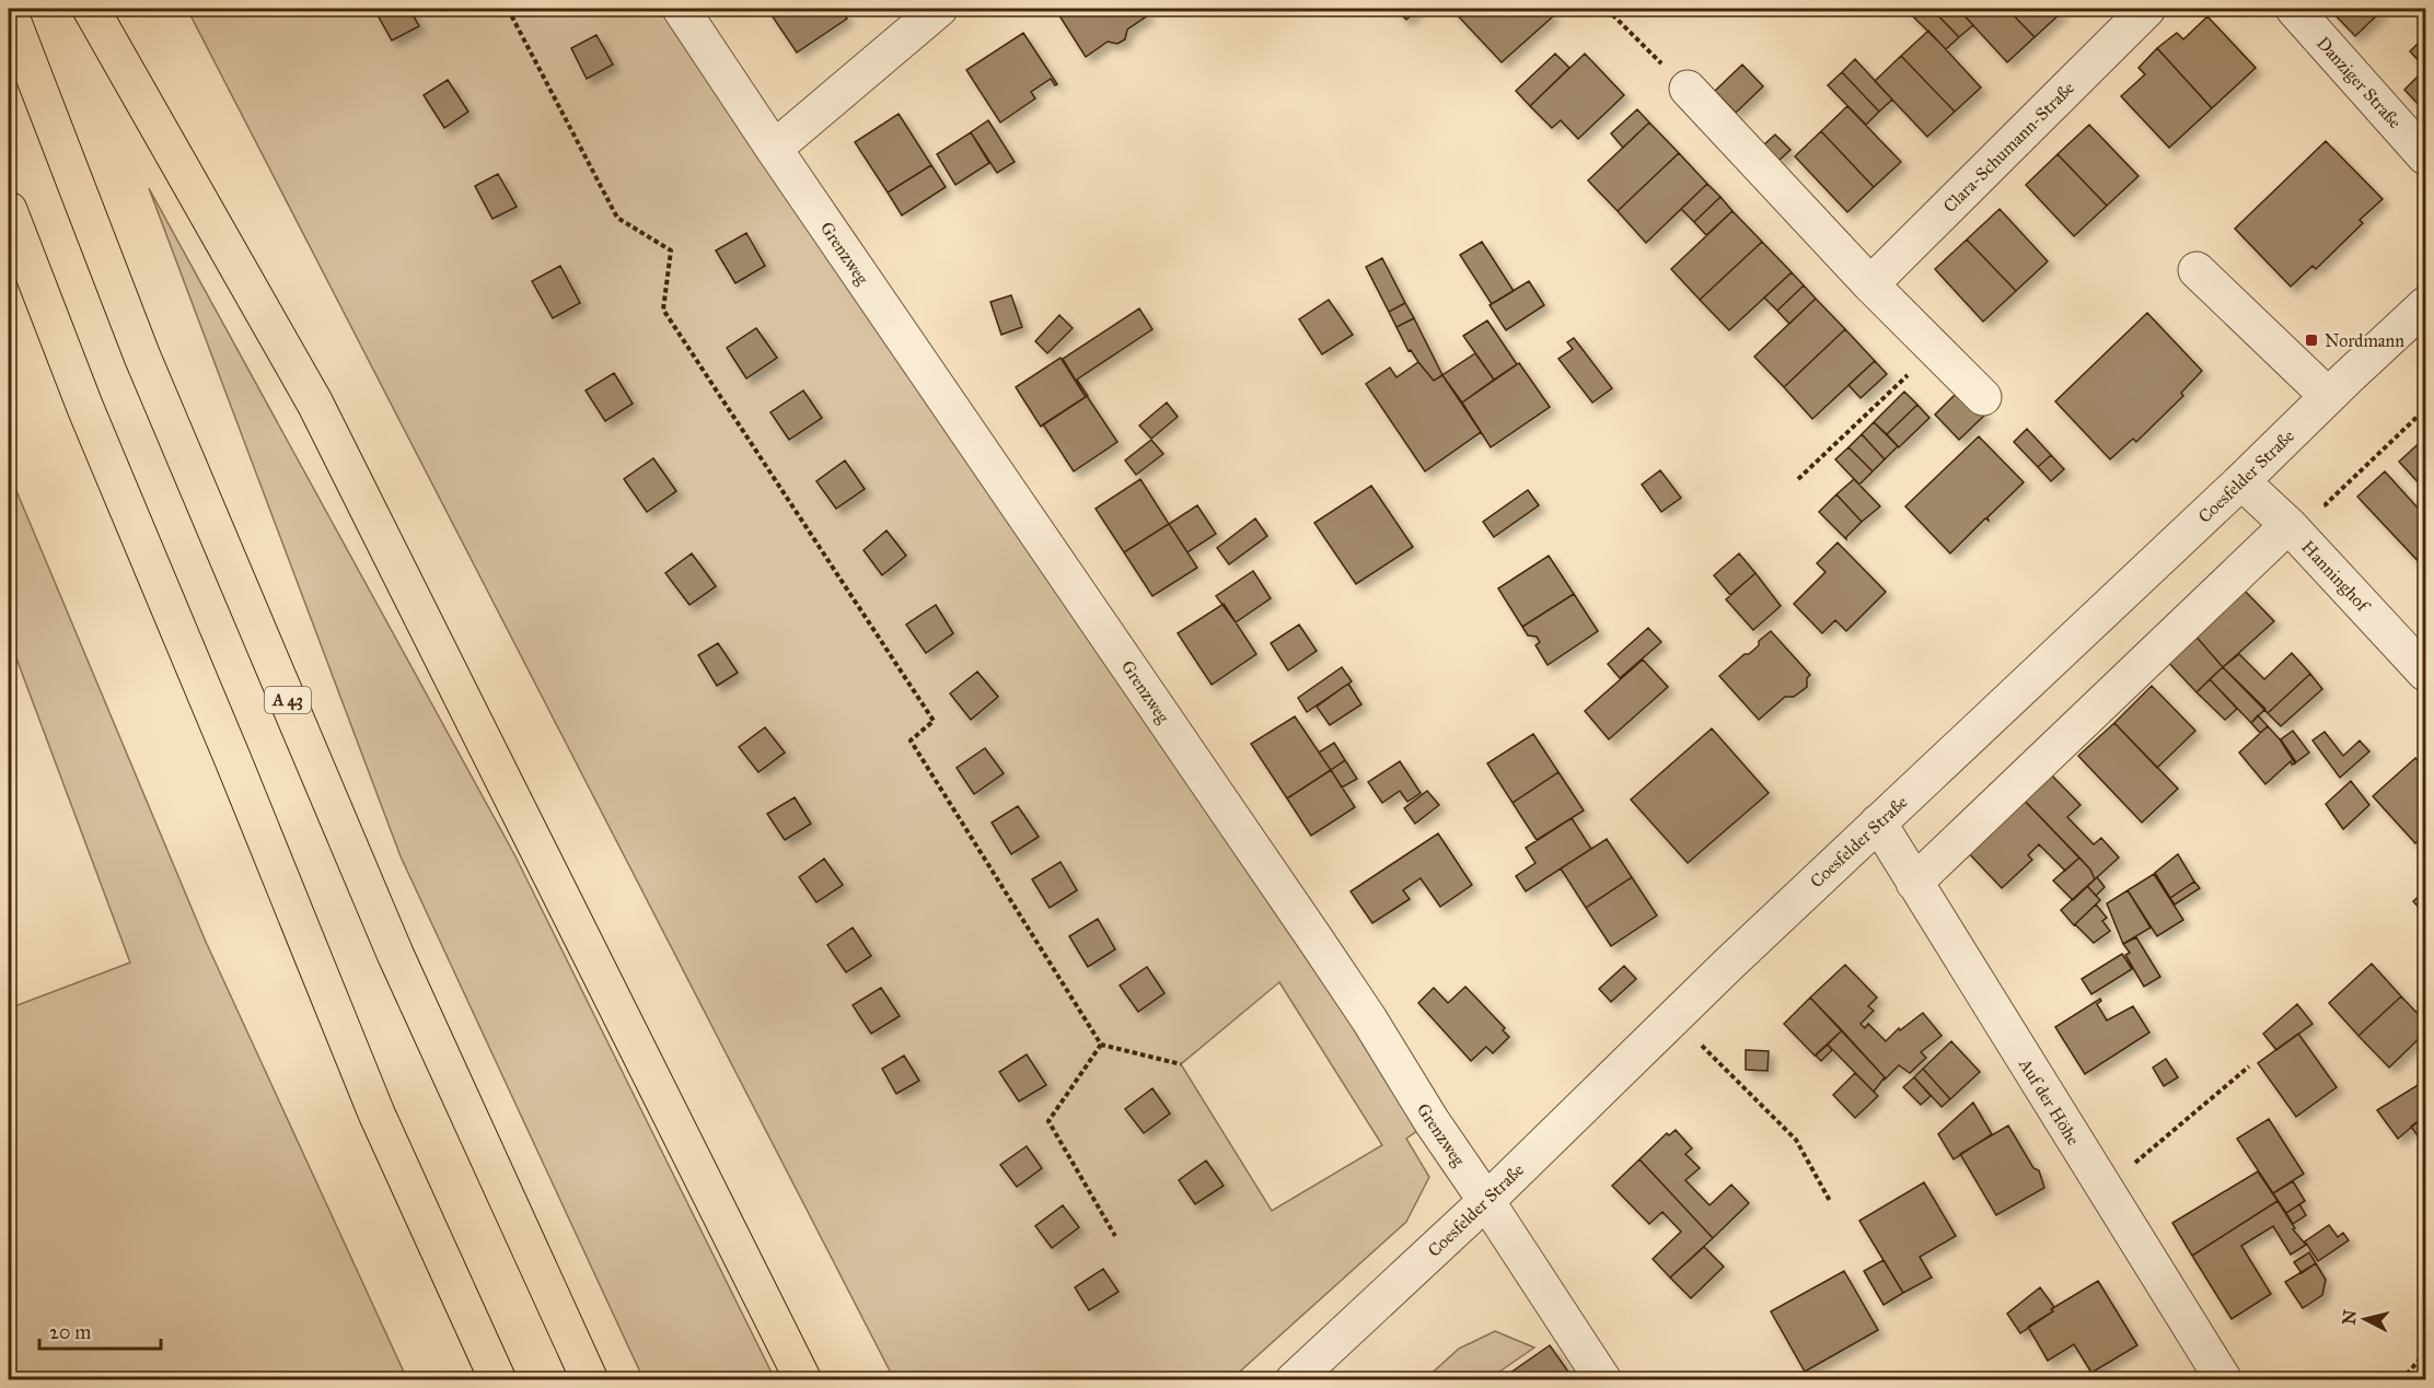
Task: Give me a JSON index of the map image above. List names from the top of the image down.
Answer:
{
  "streets": {
    "highway": ["A 43"],
    "street": [
      "Danziger Straße",
      "Clara-Schumann-Straße",
      "Grenzweg",
      "Coesfelder Straße",
      "Hanninghof",
      "Auf der Höhe"
    ]
  },
  "crossings": [
    ["Grenzweg", "Coesfelder Straße"],
    ["Coesfelder Straße", "Hanninghof"],
    ["Coesfelder Straße", "Auf der Höhe"]
  ],
  "places": {
    "transit": ["Nordmann"]
  },
  "scale_bar": "20 m",
  "north": "left"
}
